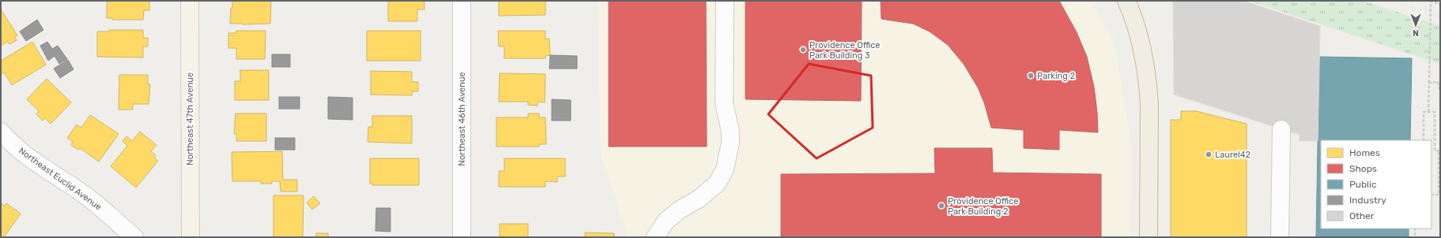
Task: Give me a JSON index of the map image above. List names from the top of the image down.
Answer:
{
  "streets": {
    "main road": ["Northeast 47th Avenue"],
    "street": ["Northeast 46th Avenue", "Northeast Euclid Avenue"]
  },
  "places": [
    "Providence Office Park Building 3",
    "Parking 2",
    "Laurel42",
    "Providence Office Park Building 2"
  ],
  "legend": [
    "Homes",
    "Shops",
    "Public",
    "Industry",
    "Other"
  ],
  "north": "bottom"
}
